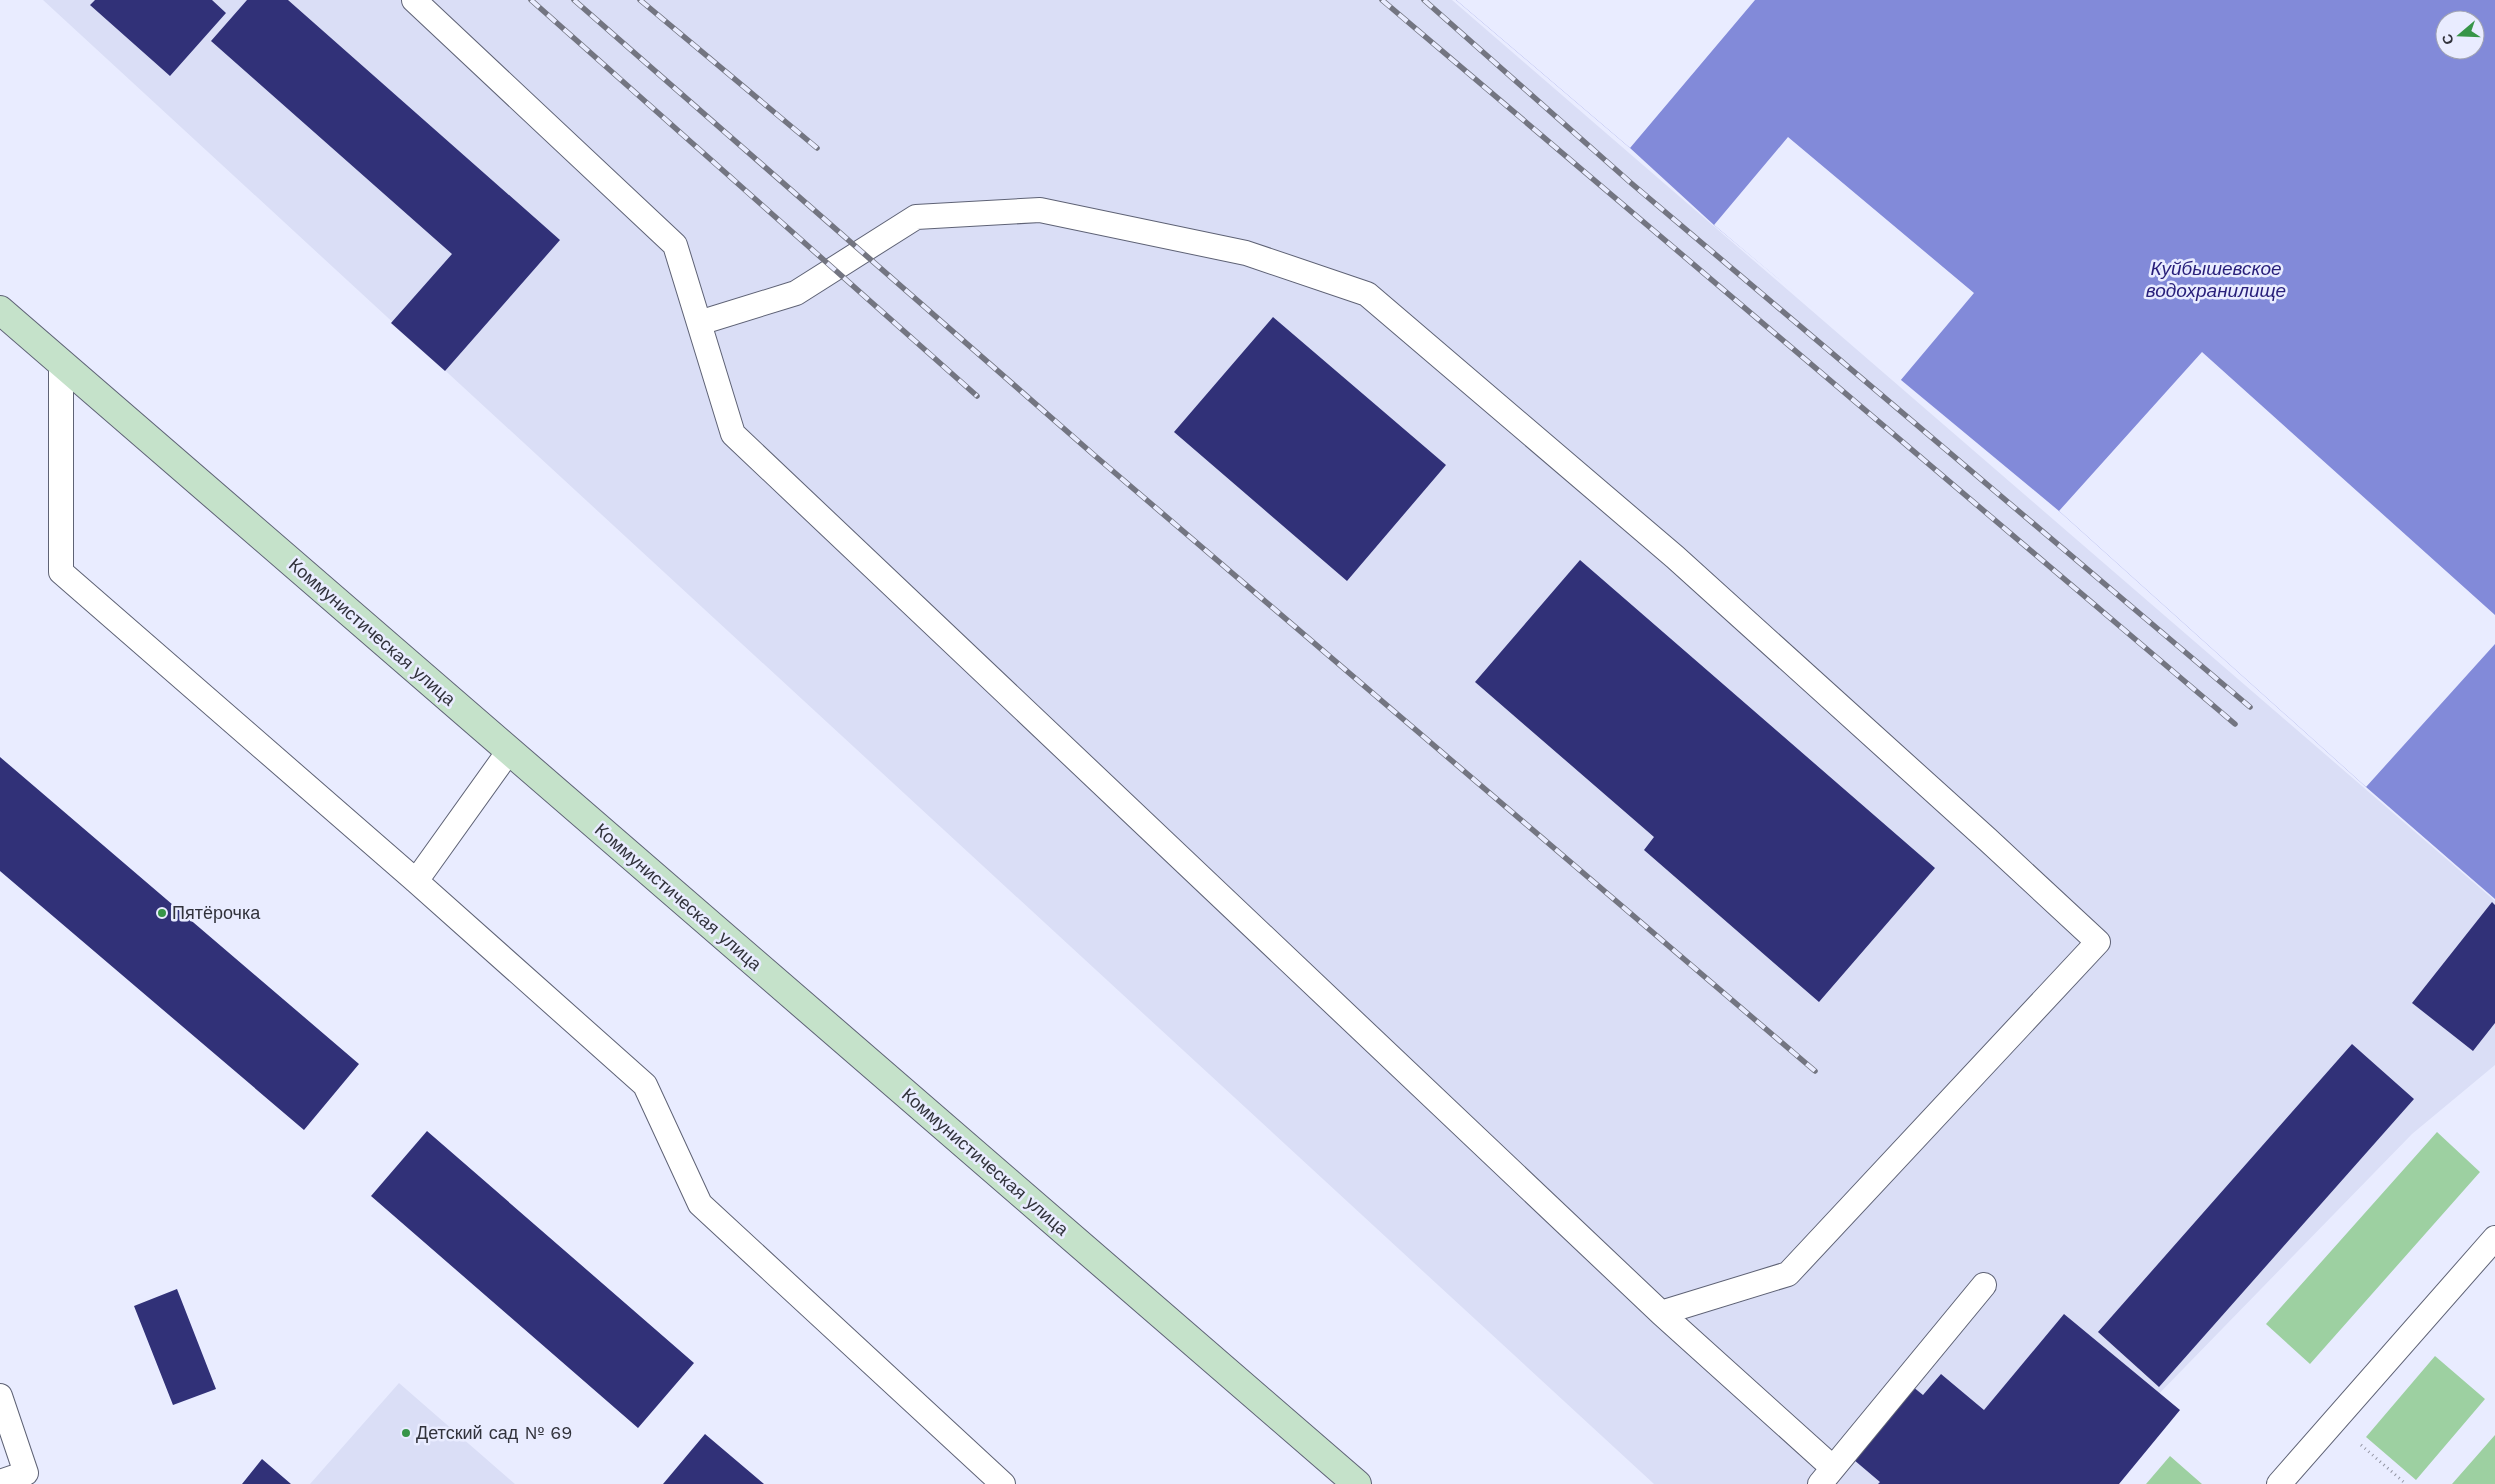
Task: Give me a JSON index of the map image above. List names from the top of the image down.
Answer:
{
  "streets": {
    "main road": ["Коммунистическая улица"]
  },
  "water": ["Куйбышевское водохранилище"],
  "places": ["Пятёрочка", "Детский сад № 69"],
  "north": "left"
}
